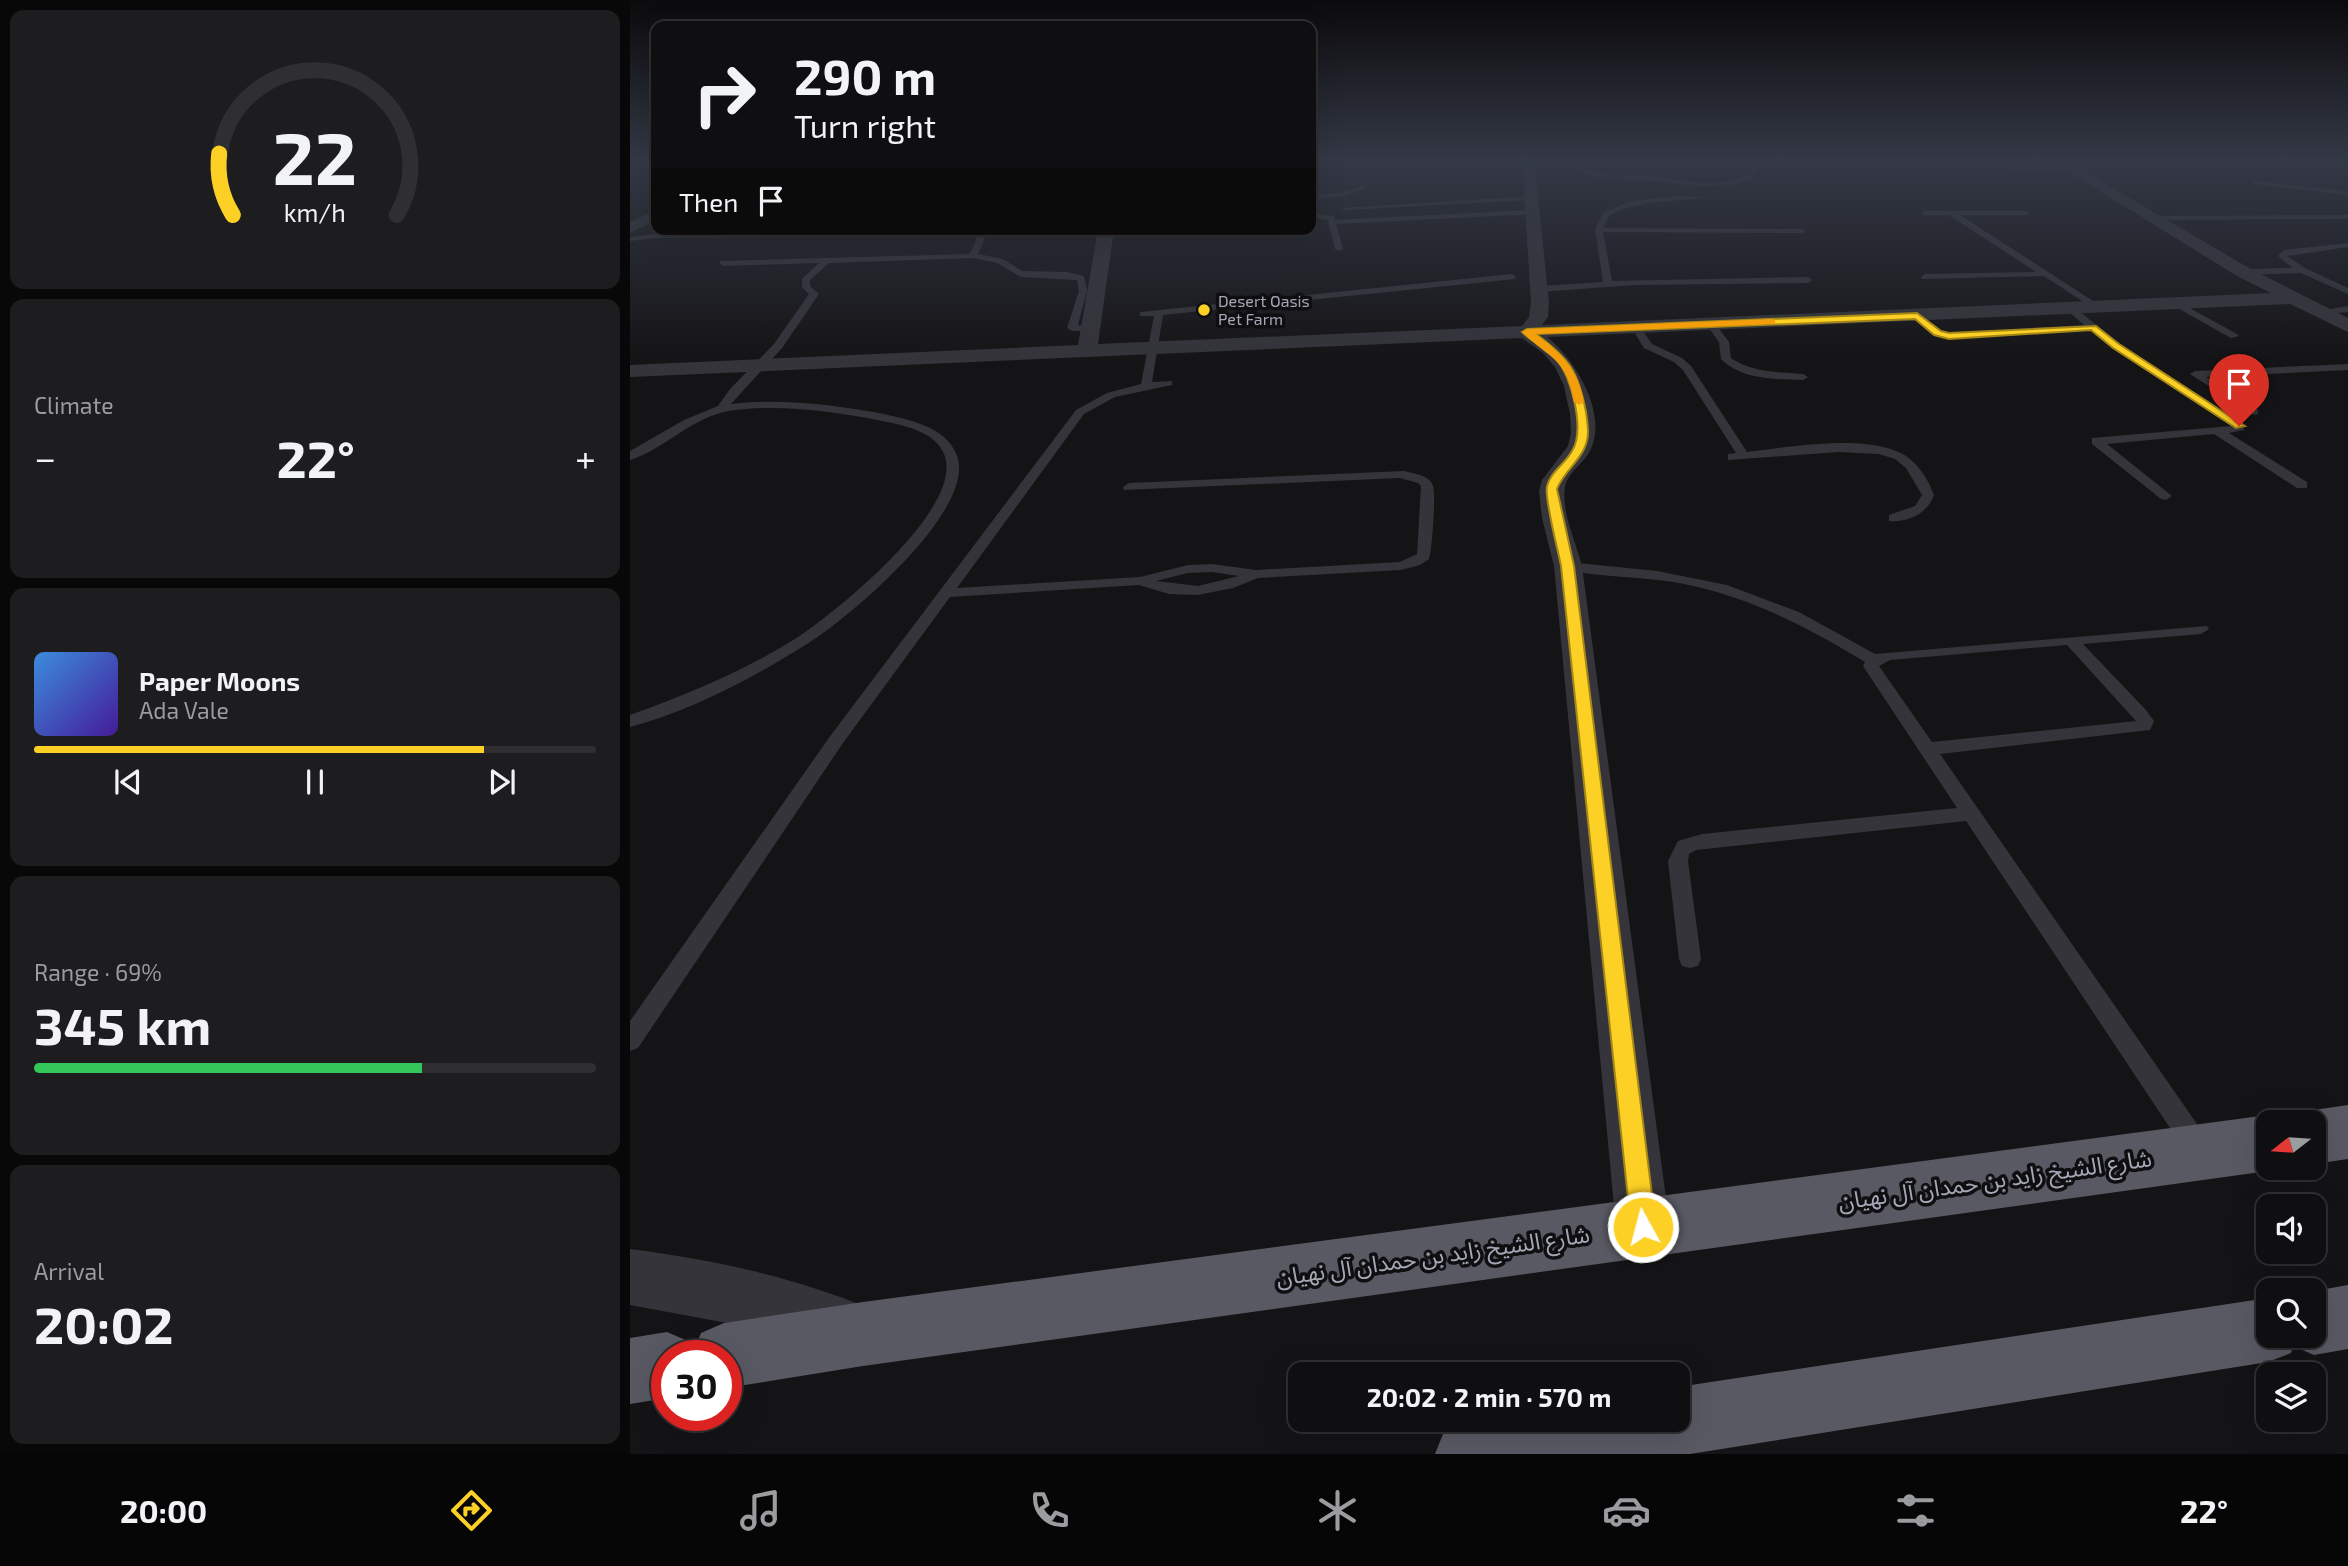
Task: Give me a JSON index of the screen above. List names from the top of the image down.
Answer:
{
  "streets": {
    "highway": ["شارع الشيخ زايد بن حمدان آل نهيان"]
  },
  "places": ["Desert Oasis Pet Farm"],
  "north": "left",
  "page": {
    "turn": ["290 m", "Turn right"],
    "then": "Then",
    "tile": [
      "Climate",
      ["Range · 69%", "345 km"],
      ["Arrival", "20:02"]
    ],
    "heat": ["−", "22°", "+"],
    "song": ["Paper Moons", "Ada Vale"],
    "limit": "30",
    "trip": "20:02 · 2 min · 570 m",
    "tabs": ["20:00", "22°"],
    "gauge": ["22", "km/h"]
  }
}
